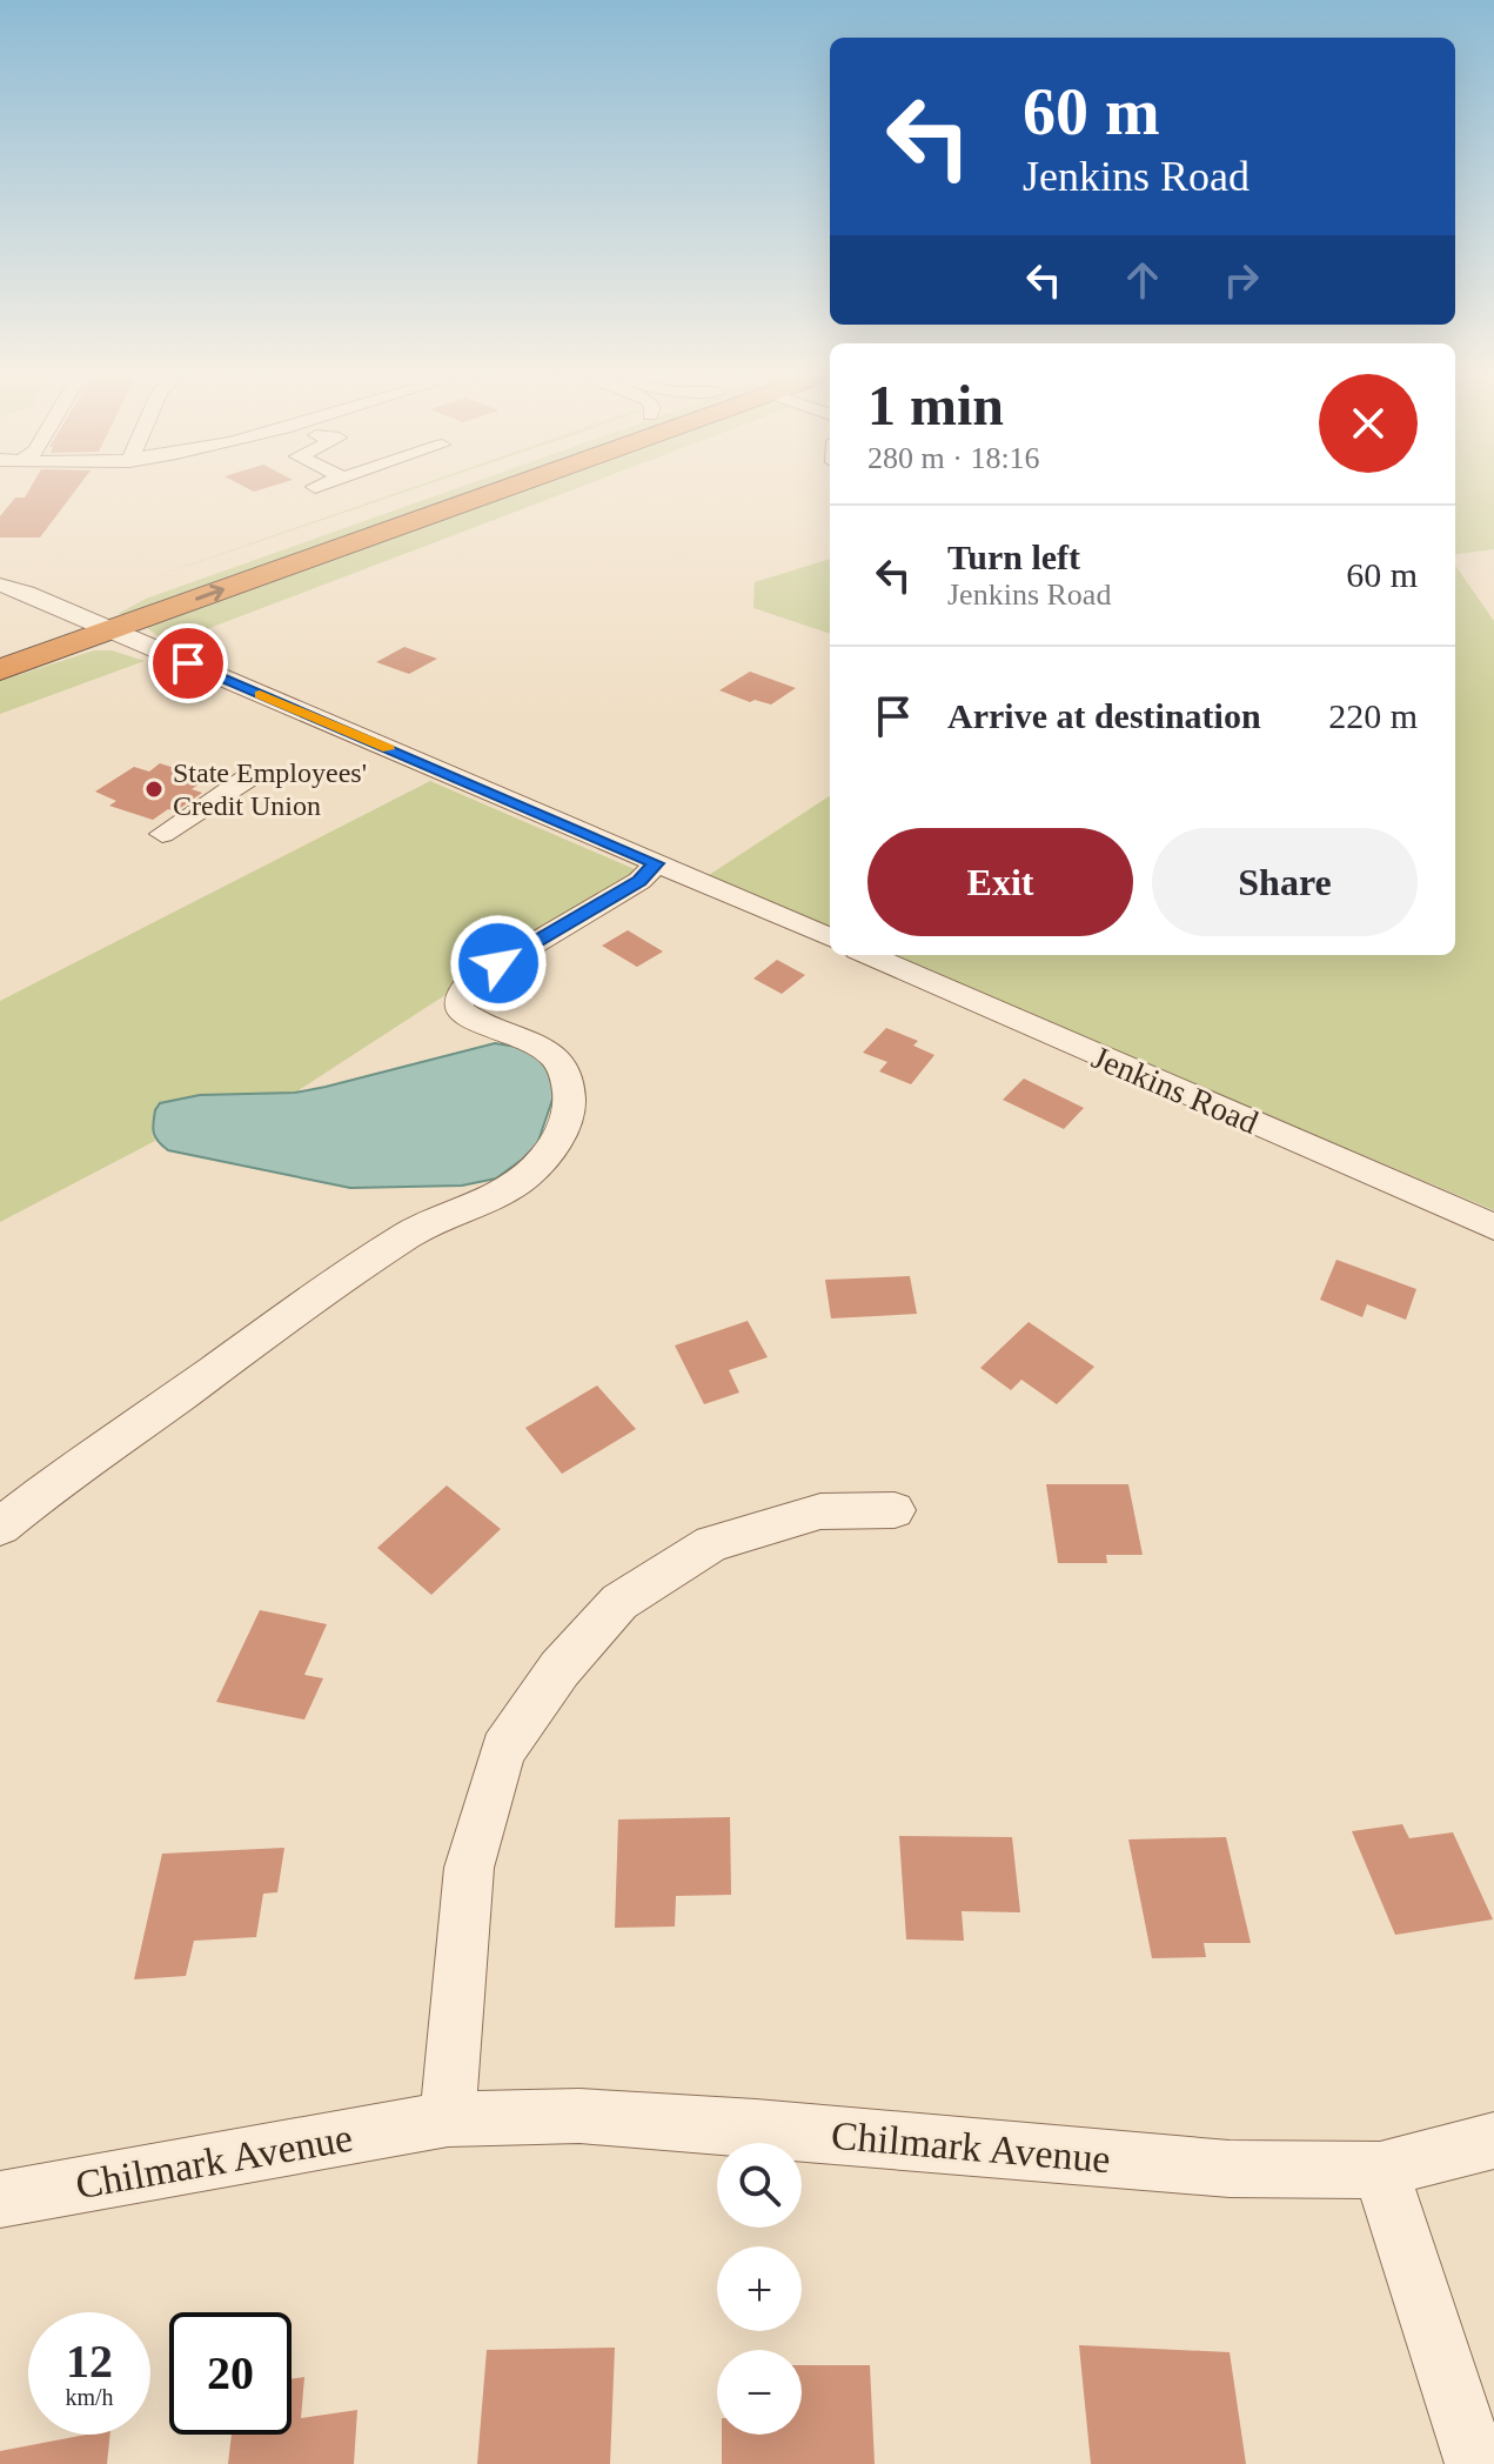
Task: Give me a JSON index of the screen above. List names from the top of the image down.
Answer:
{
  "streets": {
    "street": ["Jenkins Road", "Chilmark Avenue"]
  },
  "places": ["State Employees' Credit Union"],
  "page": {
    "turn": ["60 m", "Jenkins Road"],
    "heading": ["1 min", "280 m · 18:16"],
    "list": [
      {
        "name": "Turn left",
        "note": "Jenkins Road",
        "value": "60 m"
      },
      {
        "name": "Arrive at destination",
        "value": "220 m"
      }
    ],
    "buttons": ["Exit", "Share"],
    "map_buttons": ["+", "−"],
    "speed": "12 km/h",
    "limit": "20"
  }
}
